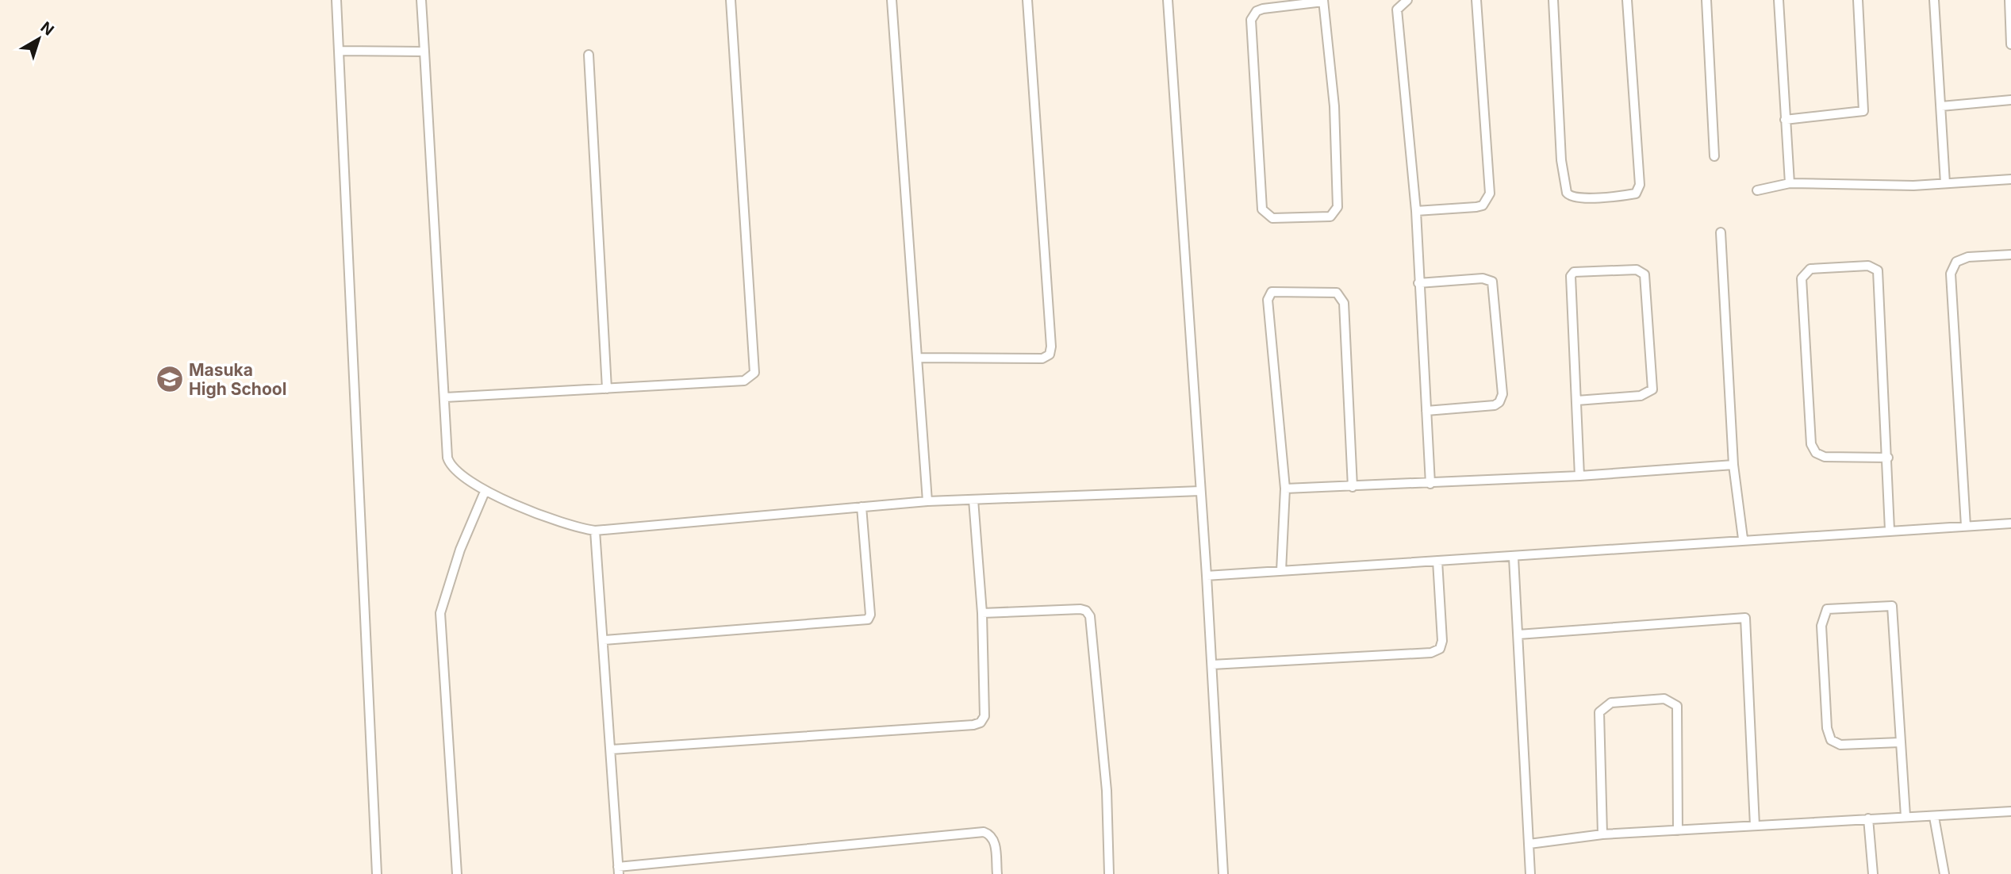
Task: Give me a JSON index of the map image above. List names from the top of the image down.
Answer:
{
  "places": {
    "school or university": ["Masuka High School"]
  },
  "north": "top right"
}
